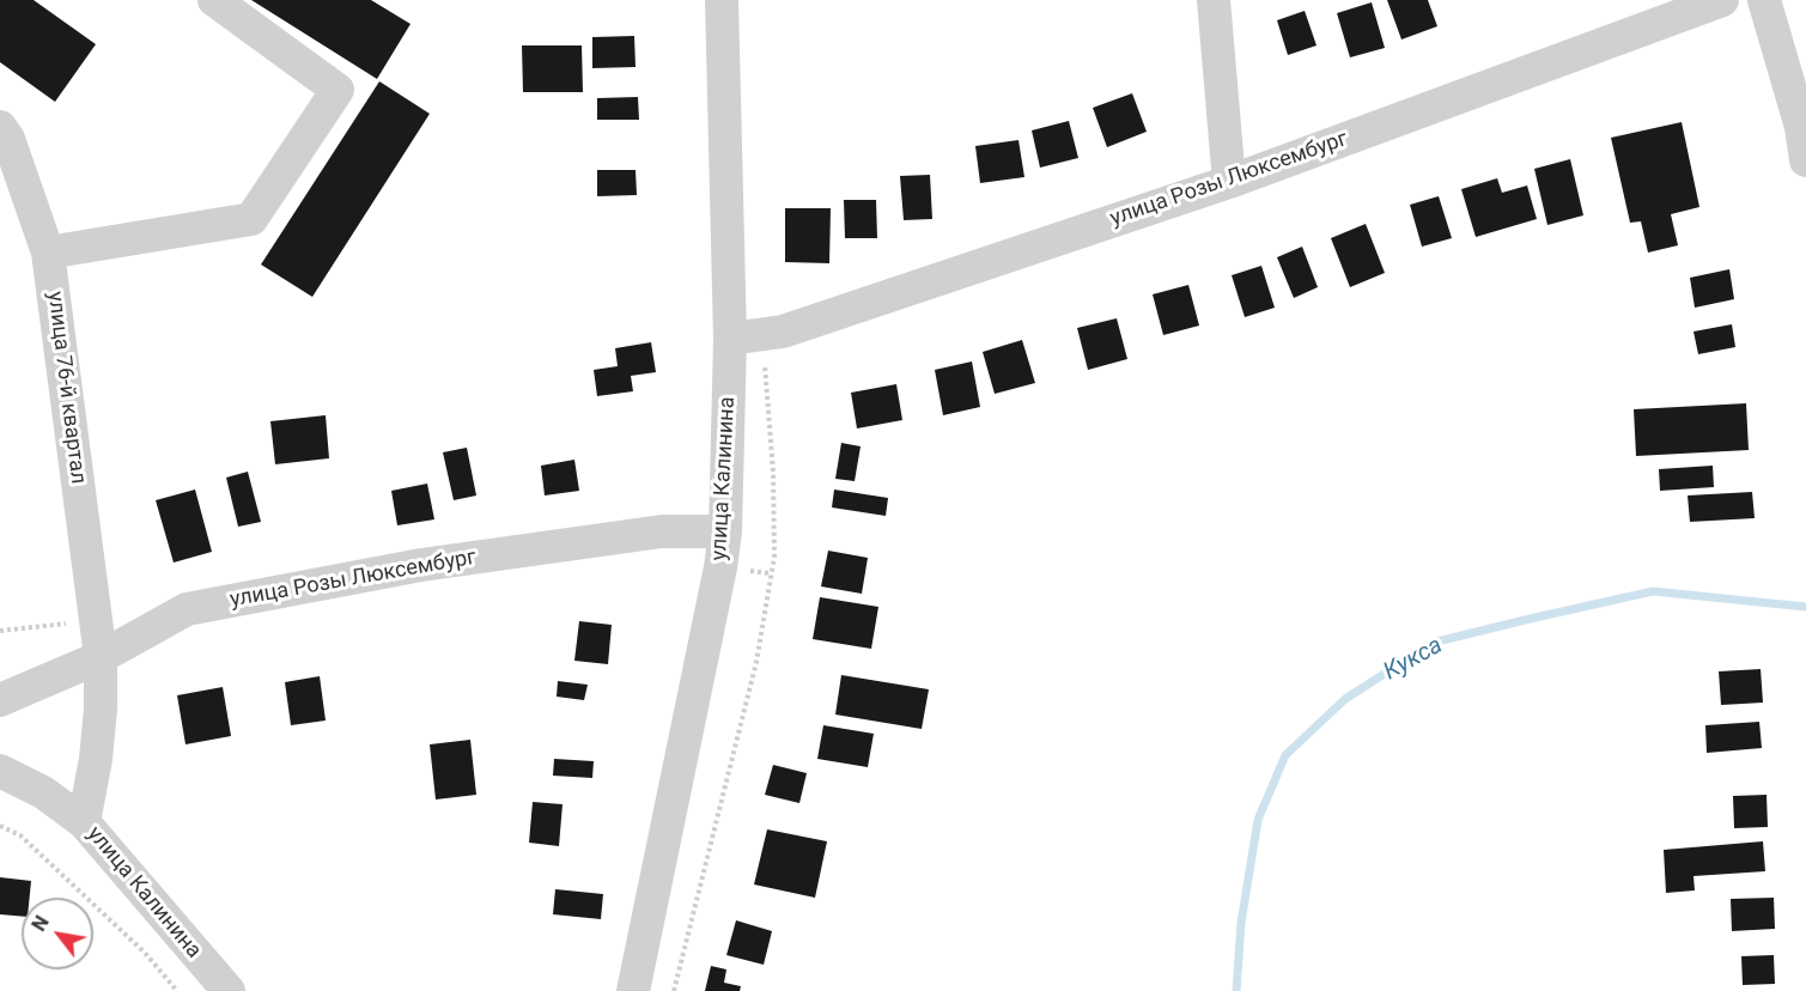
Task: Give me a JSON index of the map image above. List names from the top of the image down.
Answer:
{
  "streets": {
    "street": ["улица Розы Люксембург", "улица 76-й квартал", "улица Калинина"]
  },
  "crossings": [
    ["улица Розы Люксембург", "улица 76-й квартал"],
    ["улица Розы Люксембург", "улица Калинина"],
    ["улица 76-й квартал", "улица Калинина"]
  ],
  "water": ["Кукса"],
  "north": "top left"
}
